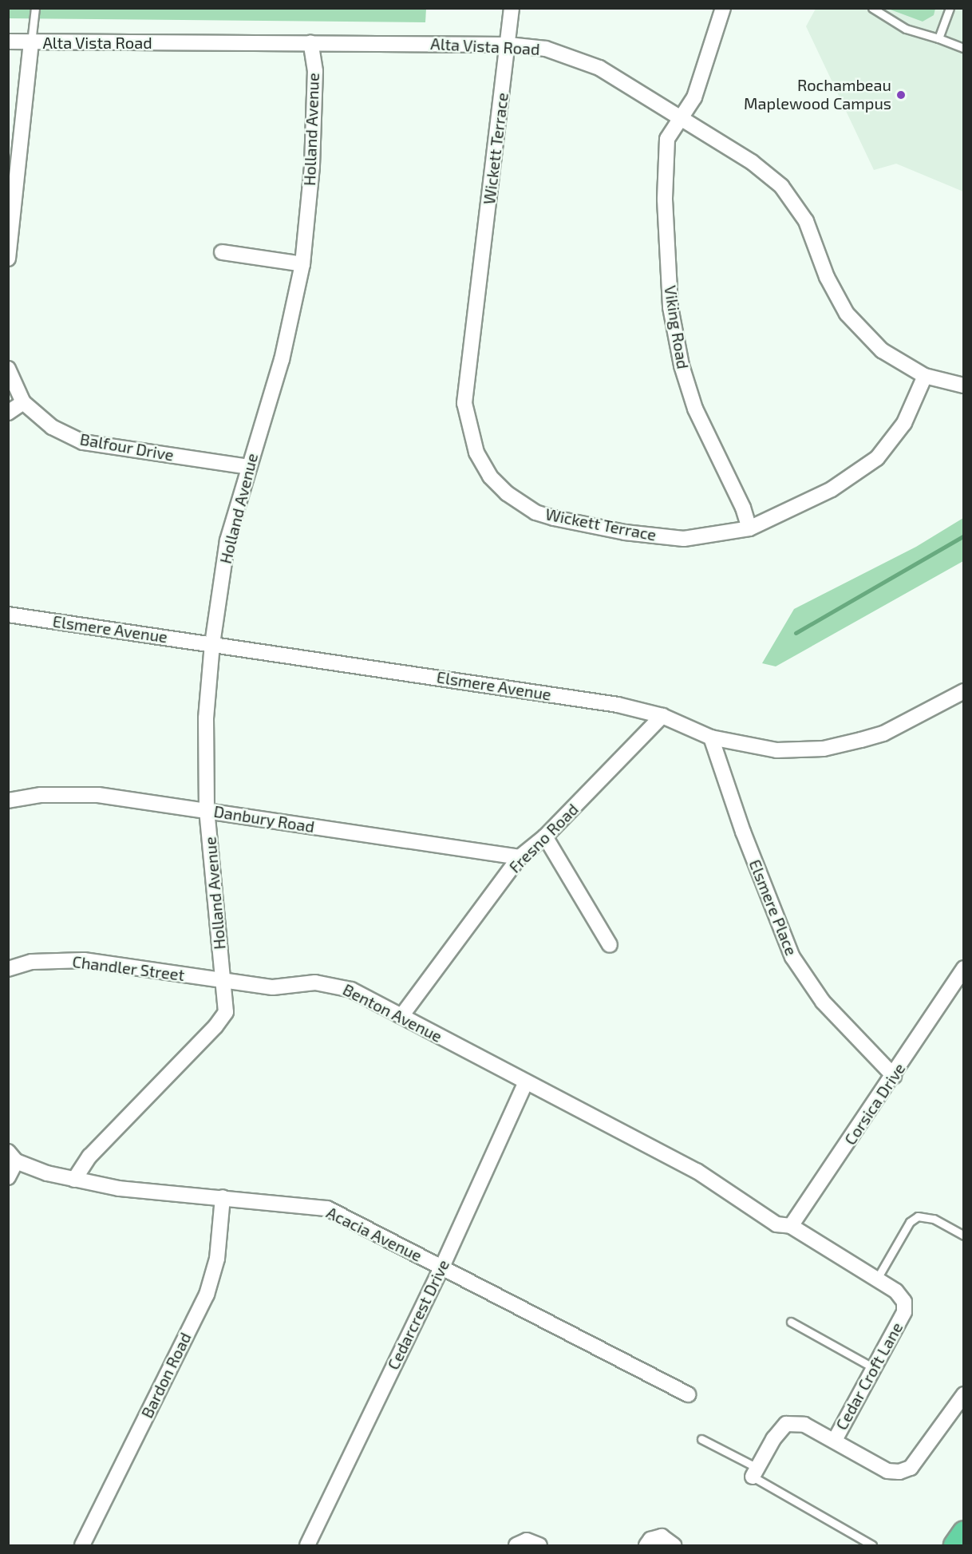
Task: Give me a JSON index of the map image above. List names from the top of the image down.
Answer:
{
  "streets": {
    "street": [
      "Alta Vista Road",
      "Holland Avenue",
      "Wickett Terrace",
      "Viking Road",
      "Balfour Drive",
      "Elsmere Avenue",
      "Danbury Road",
      "Fresno Road",
      "Elsmere Place",
      "Chandler Street",
      "Benton Avenue",
      "Corsica Drive",
      "Acacia Avenue",
      "Cedarcrest Drive",
      "Bardon Road",
      "Cedar Croft Lane"
    ]
  },
  "crossings": [
    ["Alta Vista Road", "Holland Avenue"],
    ["Alta Vista Road", "Wickett Terrace"],
    ["Alta Vista Road", "Viking Road"],
    ["Holland Avenue", "Balfour Drive"],
    ["Holland Avenue", "Elsmere Avenue"],
    ["Holland Avenue", "Danbury Road"],
    ["Holland Avenue", "Chandler Street"],
    ["Holland Avenue", "Benton Avenue"],
    ["Wickett Terrace", "Viking Road"],
    ["Elsmere Avenue", "Fresno Road"],
    ["Elsmere Avenue", "Elsmere Place"],
    ["Danbury Road", "Fresno Road"],
    ["Fresno Road", "Benton Avenue"],
    ["Elsmere Place", "Corsica Drive"],
    ["Chandler Street", "Benton Avenue"],
    ["Benton Avenue", "Corsica Drive"],
    ["Benton Avenue", "Cedarcrest Drive"],
    ["Benton Avenue", "Cedar Croft Lane"],
    ["Corsica Drive", "Cedar Croft Lane"],
    ["Acacia Avenue", "Cedarcrest Drive"],
    ["Acacia Avenue", "Bardon Road"]
  ],
  "places": ["Rochambeau Maplewood Campus"]
}
